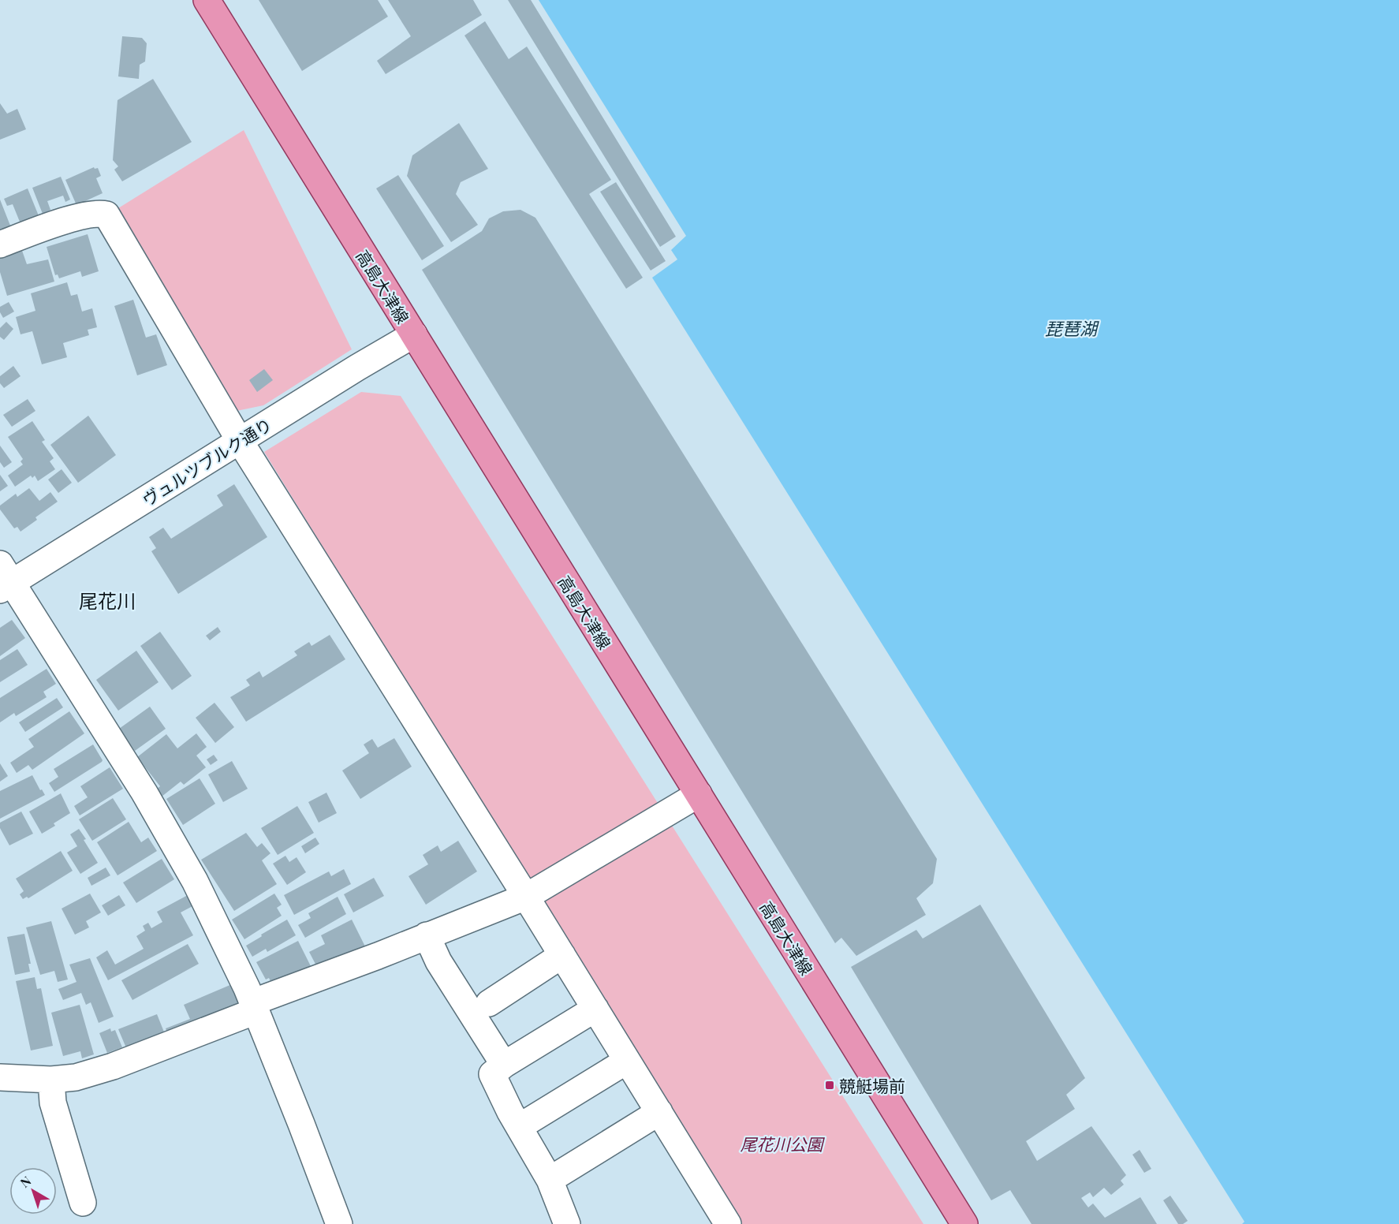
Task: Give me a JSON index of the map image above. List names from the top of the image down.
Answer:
{
  "streets": {
    "main road": ["高島大津線"],
    "street": ["ヴュルツブルク通り"]
  },
  "crossings": [
    ["高島大津線", "ヴュルツブルク通り"]
  ],
  "districts": ["尾花川"],
  "water": ["琵琶湖"],
  "parks": ["尾花川公園"],
  "places": {
    "transit": ["競艇場前"]
  },
  "north": "top left"
}
